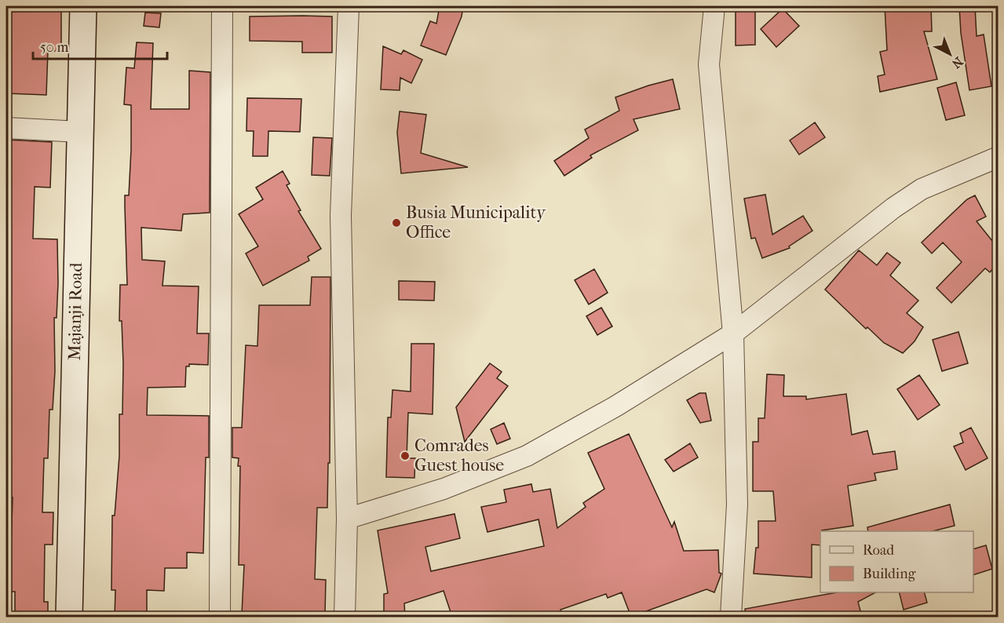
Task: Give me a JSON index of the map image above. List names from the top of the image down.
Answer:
{
  "streets": {
    "main road": ["Majanji Road"]
  },
  "places": ["Busia Municipality Office", "Comrades Guest house"],
  "legend": ["Road", "Building"],
  "scale_bar": "50 m",
  "north": "bottom right"
}
